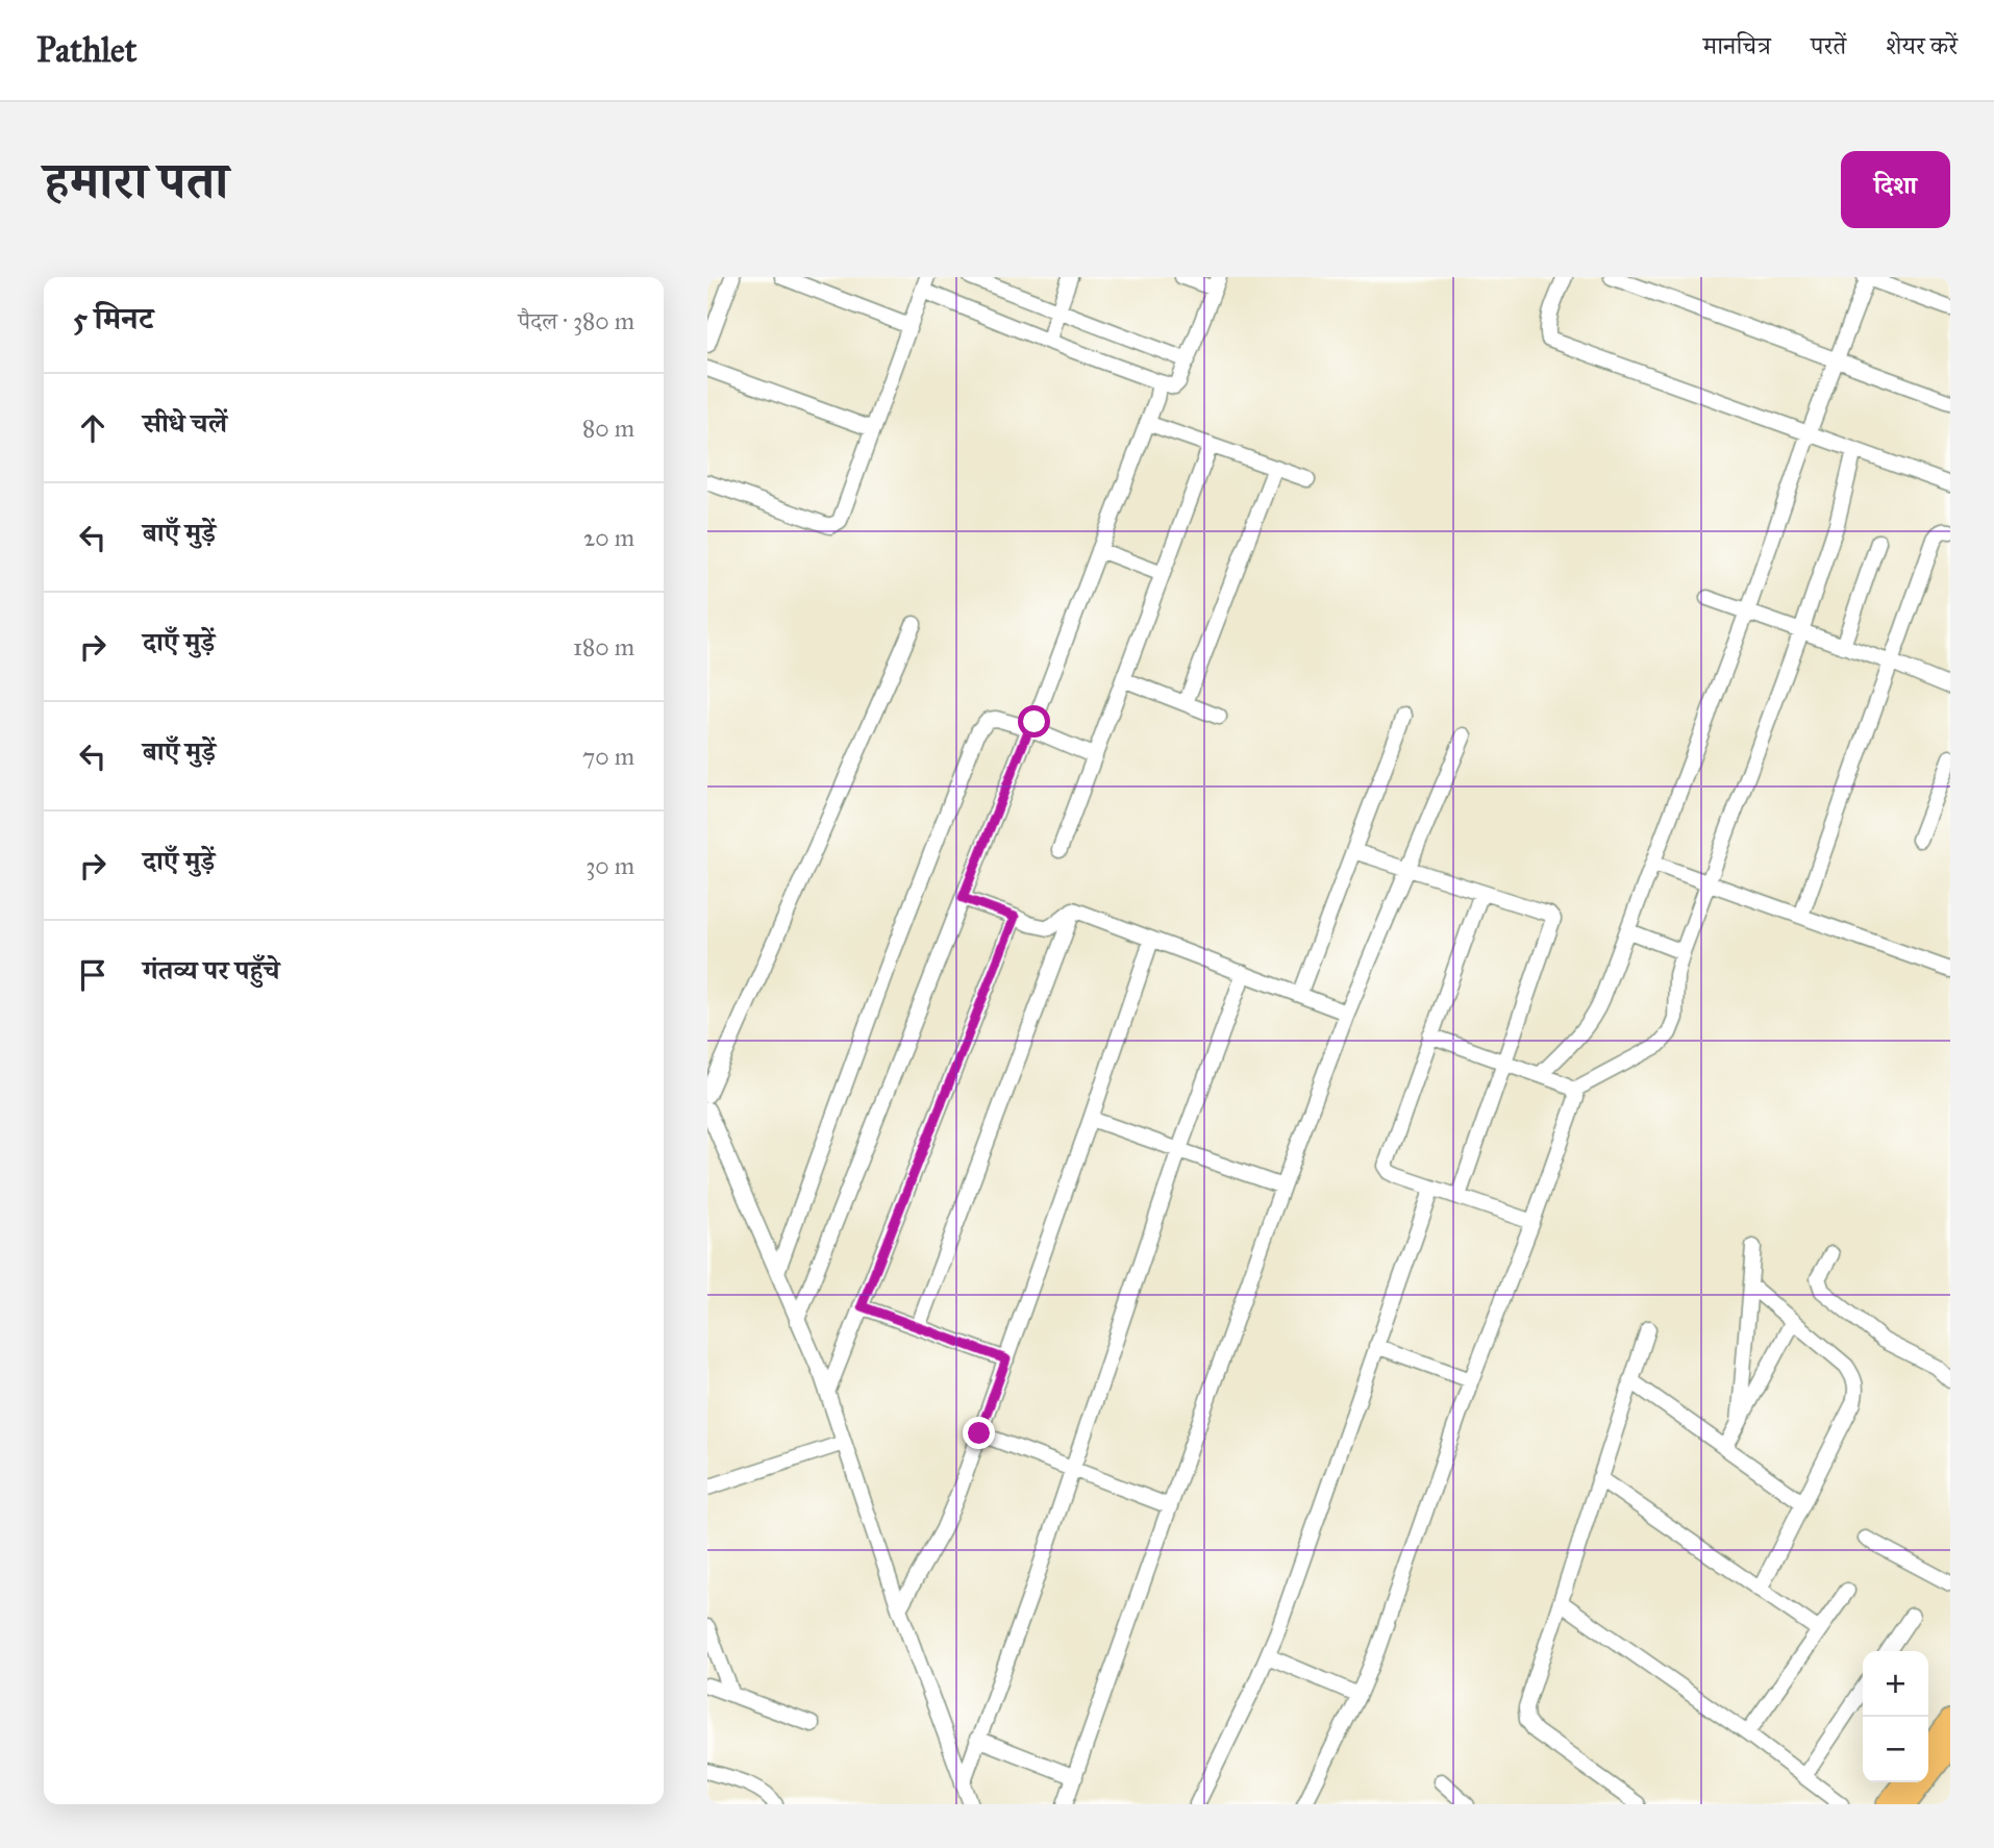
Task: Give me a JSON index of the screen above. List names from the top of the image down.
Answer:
{
  "page": {
    "header": "Pathlet",
    "nav": ["मानचित्र", "परतें", "शेयर करें"],
    "title": "हमारा पता",
    "buttons": "दिशा",
    "heading": ["5 मिनट", "पैदल · 380 m"],
    "list": [
      ["सीधे चलें", "80 m"],
      ["बाएँ मुड़ें", "20 m"],
      ["दाएँ मुड़ें", "180 m"],
      ["बाएँ मुड़ें", "70 m"],
      ["दाएँ मुड़ें", "30 m"],
      "गंतव्य पर पहुँचे"
    ],
    "map_buttons": ["+", "−"]
  }
}
